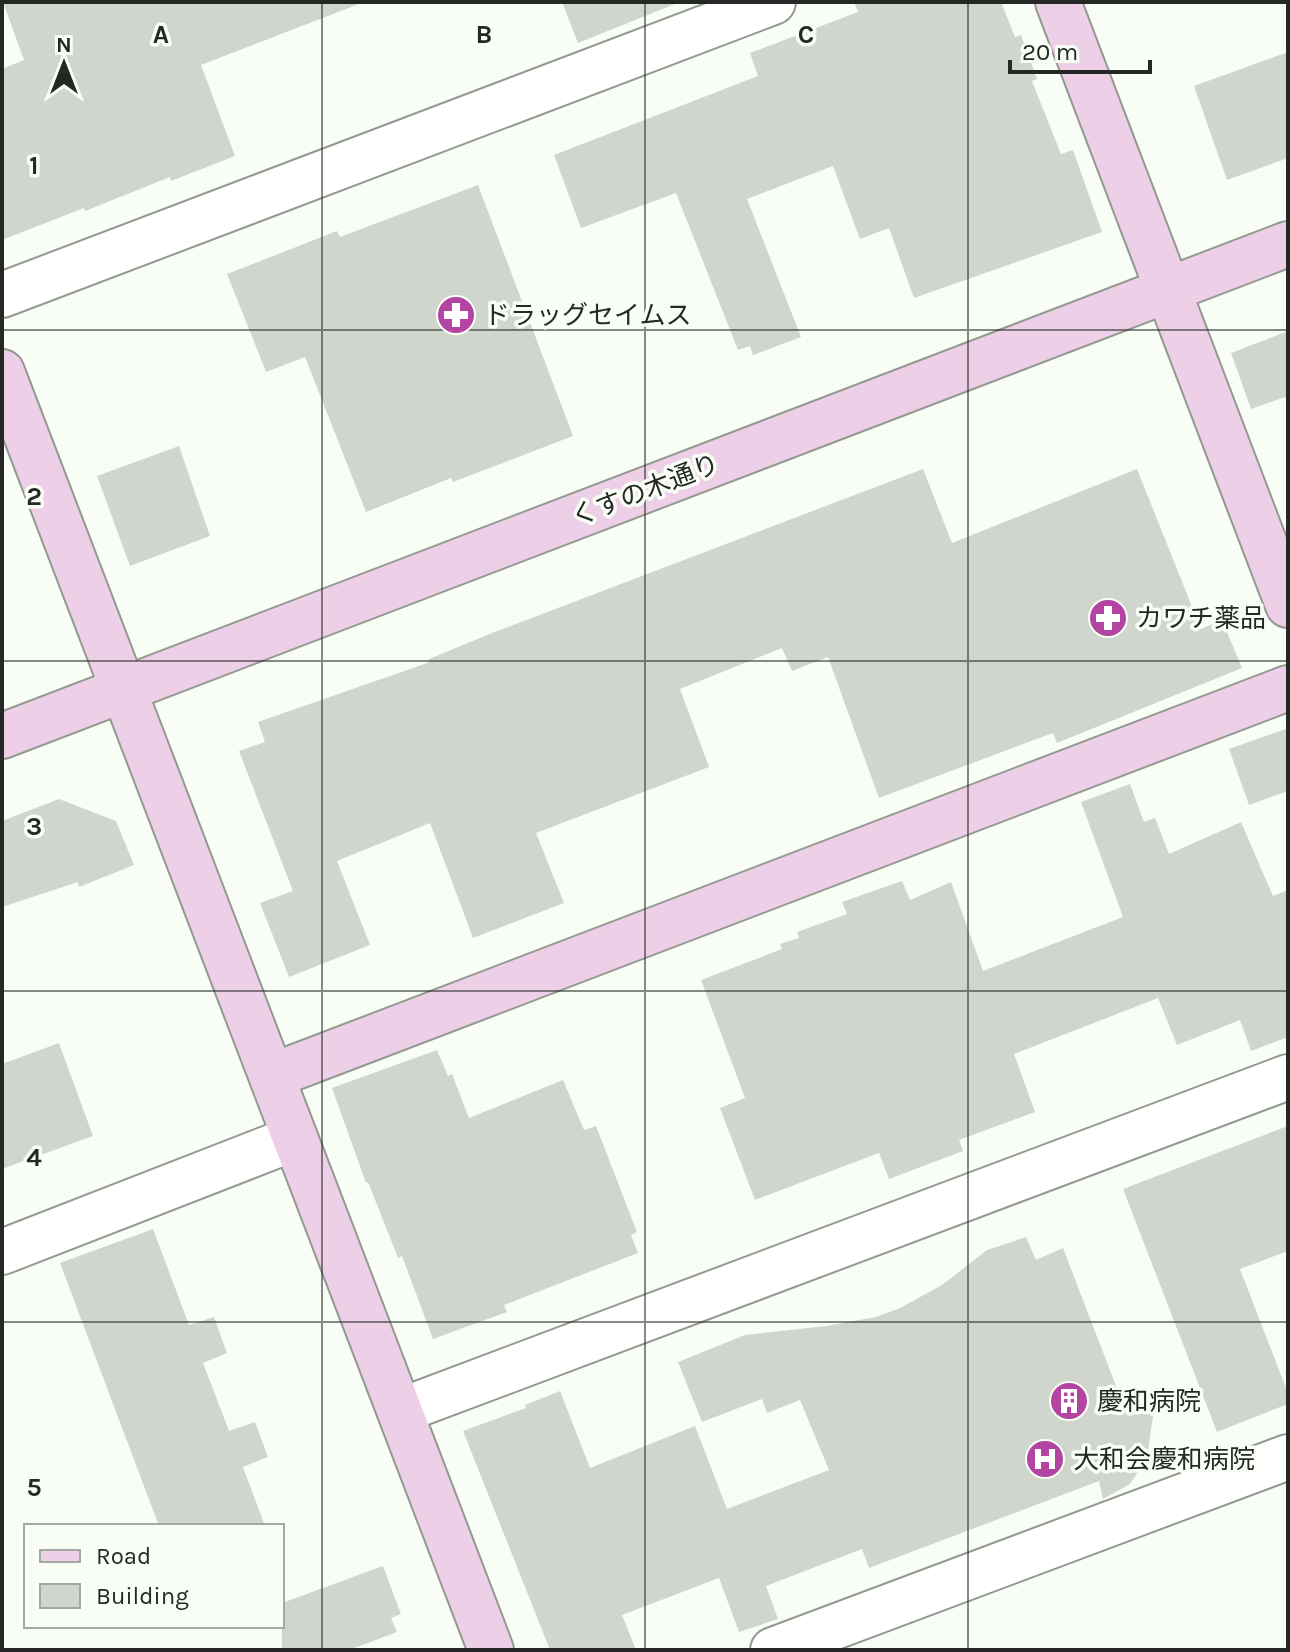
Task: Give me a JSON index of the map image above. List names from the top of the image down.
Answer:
{
  "streets": {
    "street": ["くすの木通り"]
  },
  "places": {
    "pharmacy": ["ドラッグセイムス", "カワチ薬品"],
    "building": ["慶和病院"],
    "hospital": ["大和会慶和病院"]
  },
  "legend": ["Road", "Building"],
  "scale_bar": "20 m",
  "north": "top",
  "grid": {
    "columns": ["A", "B", "C"],
    "rows": [
      "1",
      "2",
      "3",
      "4",
      "5"
    ]
  }
}
